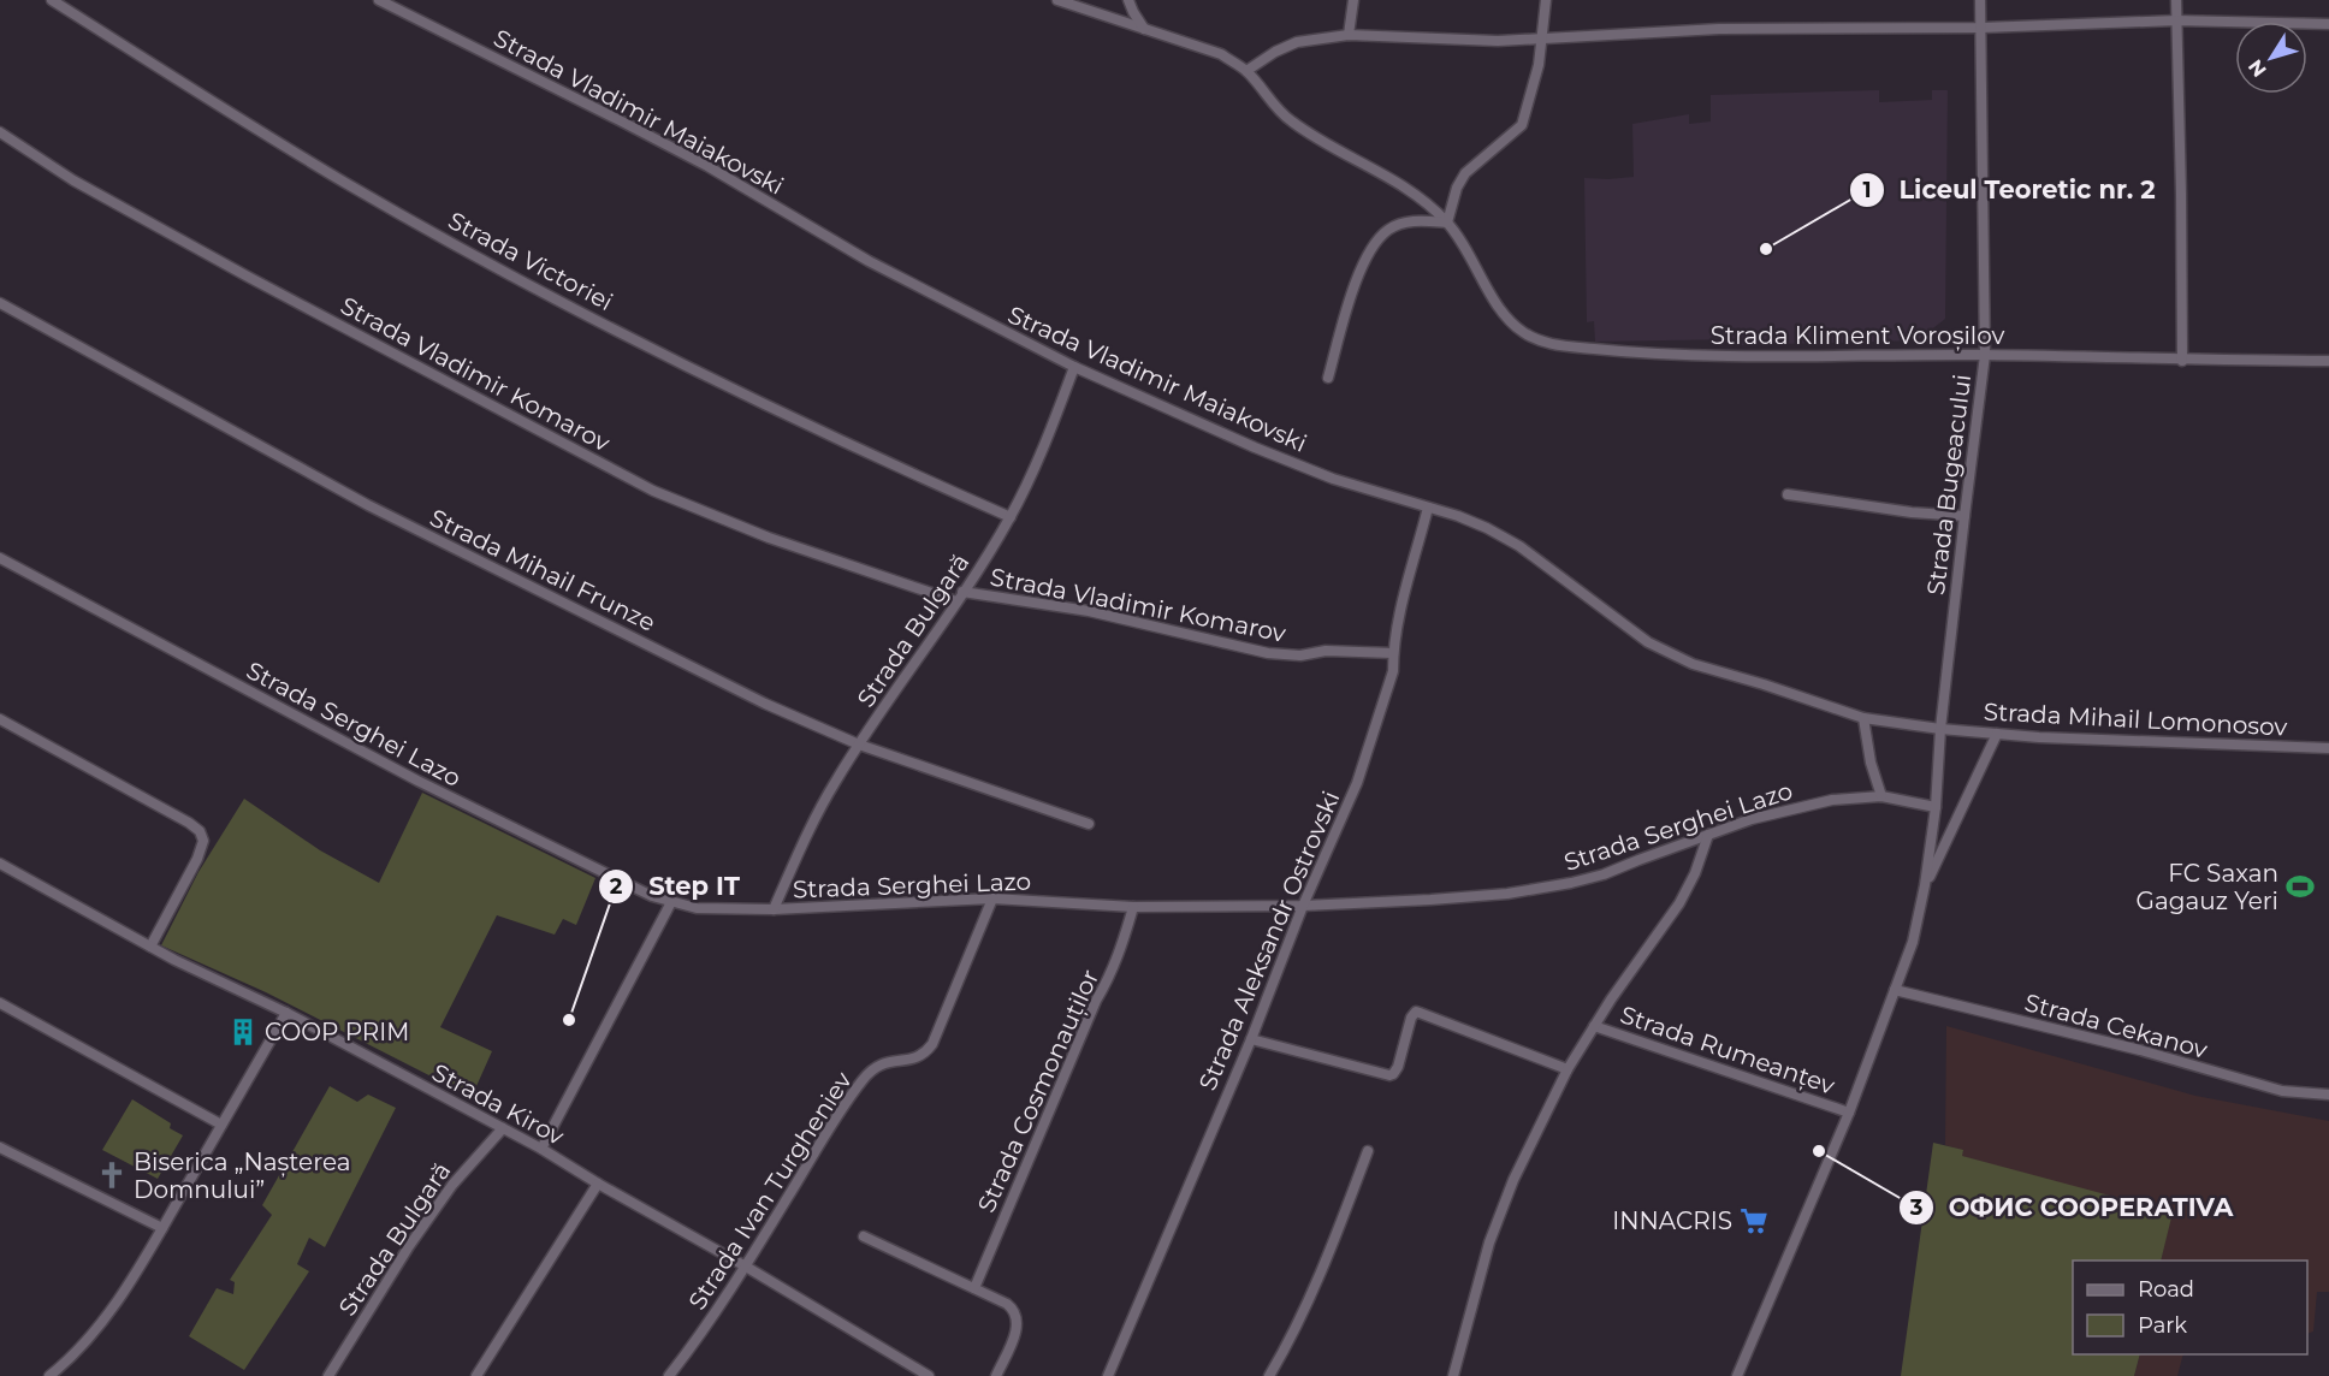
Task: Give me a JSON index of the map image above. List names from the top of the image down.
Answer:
{
  "streets": {
    "street": [
      "Strada Vladimir Maiakovski",
      "Strada Victoriei",
      "Strada Kliment Voroșilov",
      "Strada Vladimir Komarov",
      "Strada Bugeacului",
      "Strada Mihail Frunze",
      "Strada Bulgară",
      "Strada Mihail Lomonosov",
      "Strada Serghei Lazo",
      "Strada Aleksandr Ostrovski",
      "Strada Cekanov",
      "Strada Rumeanțev",
      "Strada Cosmonauților",
      "Strada Kirov",
      "Strada Ivan Turgheniev"
    ]
  },
  "crossings": [
    ["Strada Vladimir Maiakovski", "Strada Bugeacului"],
    ["Strada Vladimir Maiakovski", "Strada Bulgară"],
    ["Strada Vladimir Maiakovski", "Strada Mihail Lomonosov"],
    ["Strada Vladimir Maiakovski", "Strada Aleksandr Ostrovski"],
    ["Strada Victoriei", "Strada Bulgară"],
    ["Strada Kliment Voroșilov", "Strada Bugeacului"],
    ["Strada Vladimir Komarov", "Strada Bulgară"],
    ["Strada Vladimir Komarov", "Strada Aleksandr Ostrovski"],
    ["Strada Bugeacului", "Strada Mihail Lomonosov"],
    ["Strada Bugeacului", "Strada Serghei Lazo"],
    ["Strada Bugeacului", "Strada Cekanov"],
    ["Strada Bugeacului", "Strada Rumeanțev"],
    ["Strada Mihail Frunze", "Strada Bulgară"],
    ["Strada Bulgară", "Strada Serghei Lazo"],
    ["Strada Bulgară", "Strada Kirov"],
    ["Strada Serghei Lazo", "Strada Aleksandr Ostrovski"],
    ["Strada Serghei Lazo", "Strada Cosmonauților"],
    ["Strada Serghei Lazo", "Strada Ivan Turgheniev"],
    ["Strada Kirov", "Strada Ivan Turgheniev"]
  ],
  "places": {
    "other": ["Liceul Teoretic nr. 2", "Step IT", "ОФИС COOPERATIVA"],
    "sports": ["FC Saxan Gagauz Yeri"],
    "building": ["COOP PRIM"],
    "church": ["Biserica „Nașterea Domnului”"],
    "supermarket": ["INNACRIS"]
  },
  "legend": ["Road", "Park"],
  "north": "bottom left"
}
